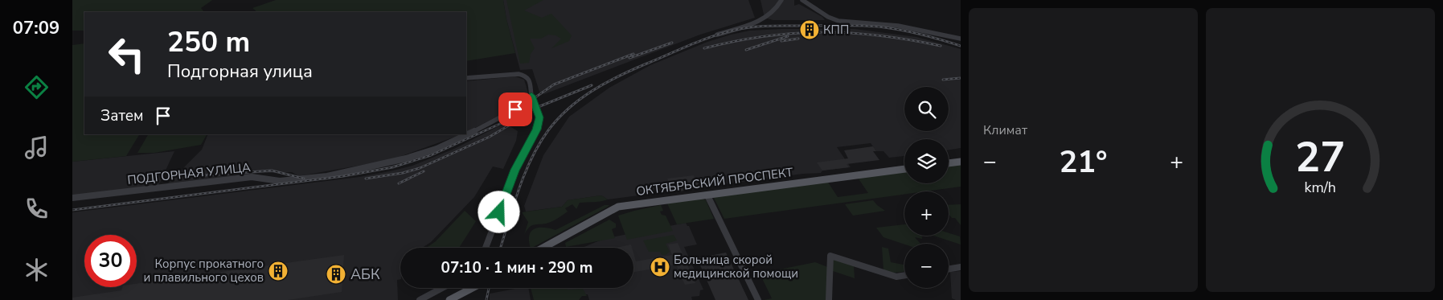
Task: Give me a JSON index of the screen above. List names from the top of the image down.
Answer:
{
  "streets": {
    "main road": ["ОКТЯБРЬСКИЙ ПРОСПЕКТ"],
    "street": ["ПОДГОРНАЯ УЛИЦА"]
  },
  "places": {
    "building": ["КПП", "Корпус прокатного и плавильного цехов", "АБК"],
    "hospital": ["Больница скорой медицинской помощи"]
  },
  "page": {
    "tabs": "07:09",
    "tile": "Климат",
    "turn": ["250 m", "Подгорная улица"],
    "map_buttons": ["+", "−"],
    "then": "Затем",
    "heat": ["−", "21°", "+"],
    "limit": "30",
    "trip": "07:10 · 1 мин · 290 m",
    "gauge": ["27", "km/h"]
  }
}
